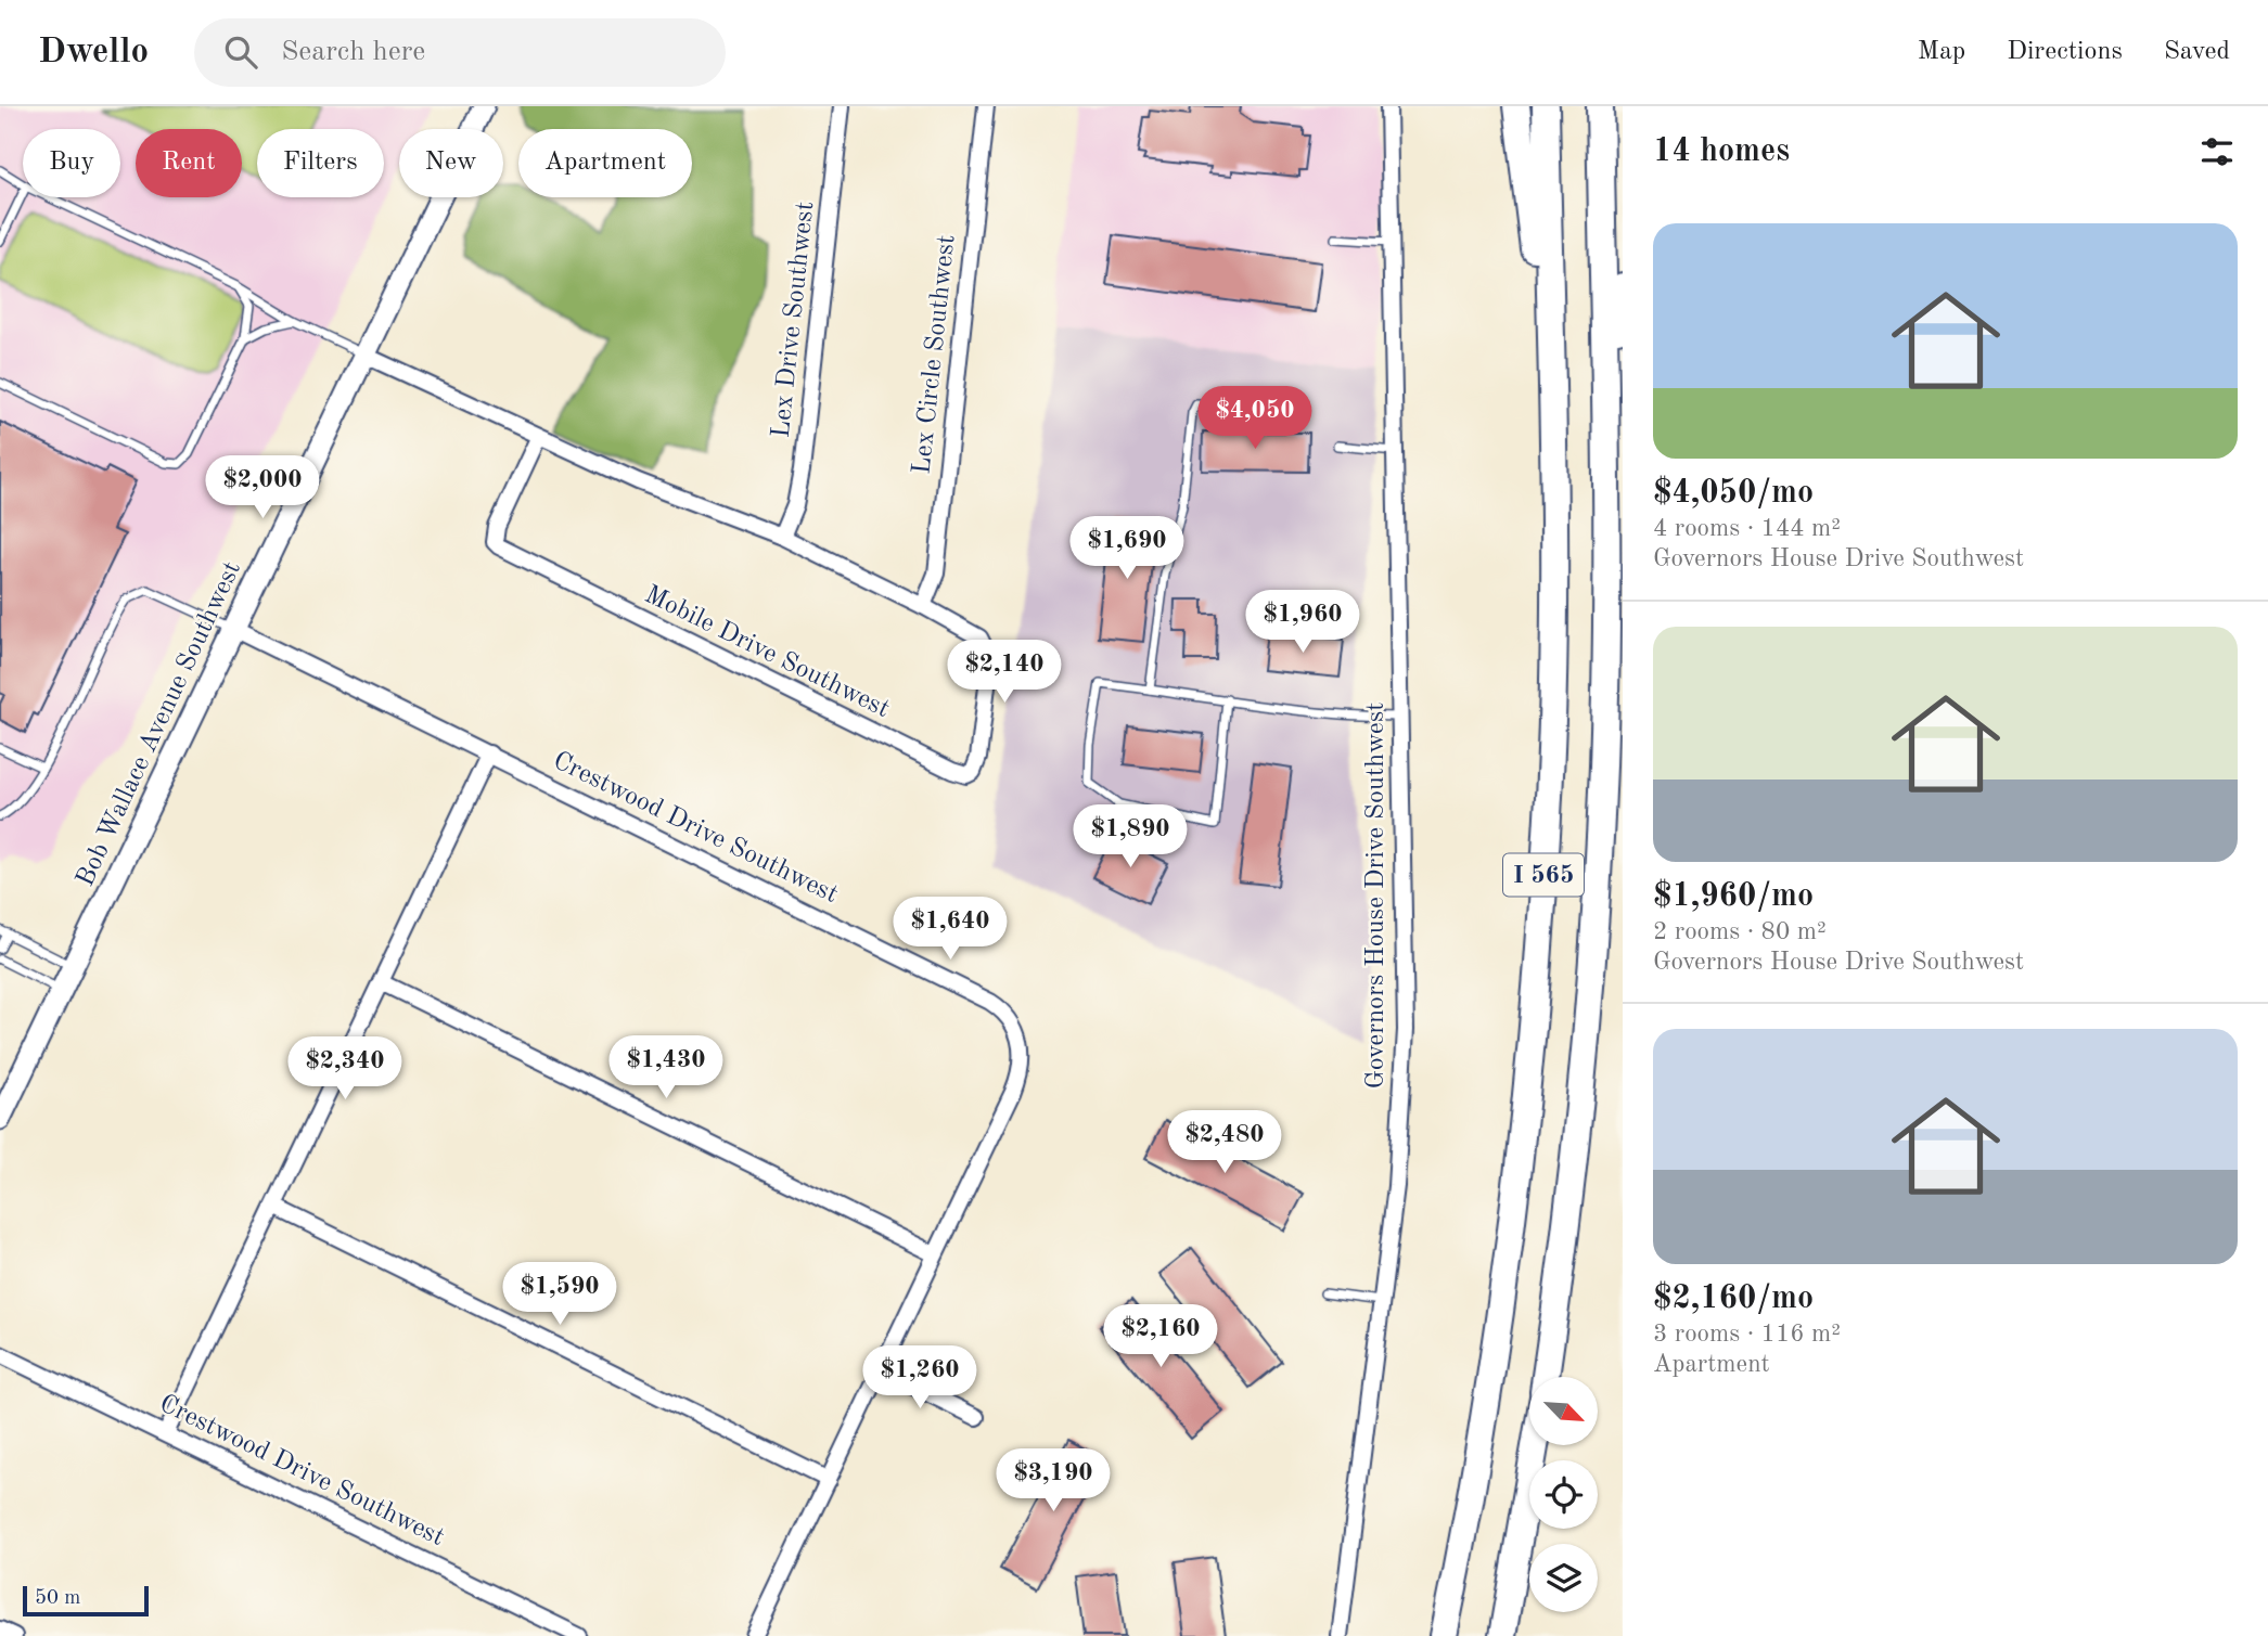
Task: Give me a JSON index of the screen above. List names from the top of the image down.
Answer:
{
  "streets": {
    "highway": ["I 565"],
    "main road": ["Bob Wallace Avenue Southwest"],
    "street": [
      "Lex Drive Southwest",
      "Lex Circle Southwest",
      "Mobile Drive Southwest",
      "Crestwood Drive Southwest",
      "Governors House Drive Southwest"
    ]
  },
  "crossings": [
    ["Lex Drive Southwest", "Mobile Drive Southwest"],
    ["Lex Circle Southwest", "Mobile Drive Southwest"],
    ["Mobile Drive Southwest", "Bob Wallace Avenue Southwest"],
    ["Bob Wallace Avenue Southwest", "Crestwood Drive Southwest"]
  ],
  "scale_bar": "50 m",
  "north": "bottom right",
  "page": {
    "header": "Dwello",
    "search": "Search here",
    "nav": ["Map", "Directions", "Saved"],
    "heading": "14 homes",
    "chip": [
      "Buy",
      "Rent",
      "Filters",
      "New",
      "Apartment"
    ],
    "list": [
      {
        "name": "$4,050/mo",
        "note": "4 rooms · 144 m² · Governors House Drive Southwest"
      },
      {
        "name": "$1,960/mo",
        "note": "2 rooms · 80 m² · Governors House Drive Southwest"
      },
      {
        "name": "$2,160/mo",
        "note": "3 rooms · 116 m² · Apartment"
      }
    ],
    "price": [
      "$4,050",
      "$2,000",
      "$1,690",
      "$1,960",
      "$2,140",
      "$1,890",
      "$1,640",
      "$1,430",
      "$2,340",
      "$2,480",
      "$1,590",
      "$2,160",
      "$1,260",
      "$3,190"
    ],
    "scale": "50 m"
  }
}
